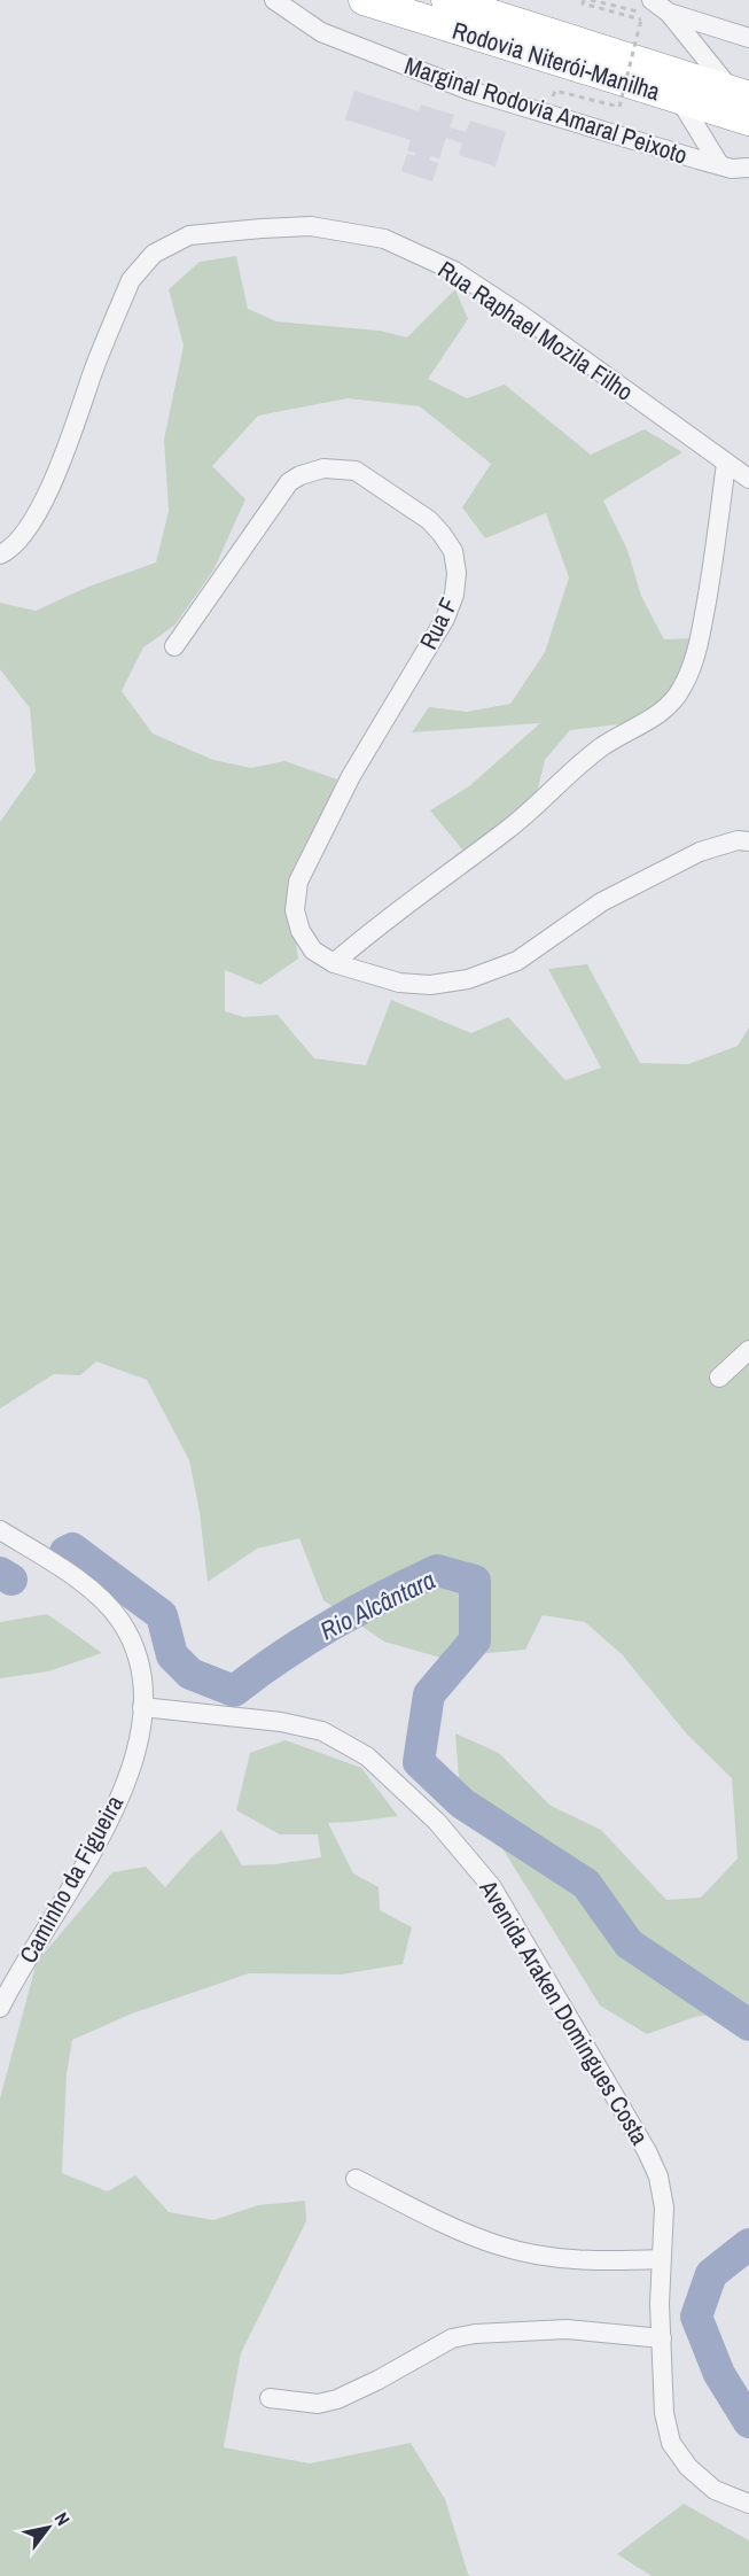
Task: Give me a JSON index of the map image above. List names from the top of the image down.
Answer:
{
  "streets": {
    "highway": ["Rodovia Niterói-Manilha"],
    "street": [
      "Marginal Rodovia Amaral Peixoto",
      "Rua Raphael Mozila Filho",
      "Rua F",
      "Caminho da Figueira",
      "Avenida Araken Domingues Costa"
    ]
  },
  "crossings": [
    ["Caminho da Figueira", "Avenida Araken Domingues Costa"]
  ],
  "water": ["Rio Alcântara"],
  "north": "top right"
}
